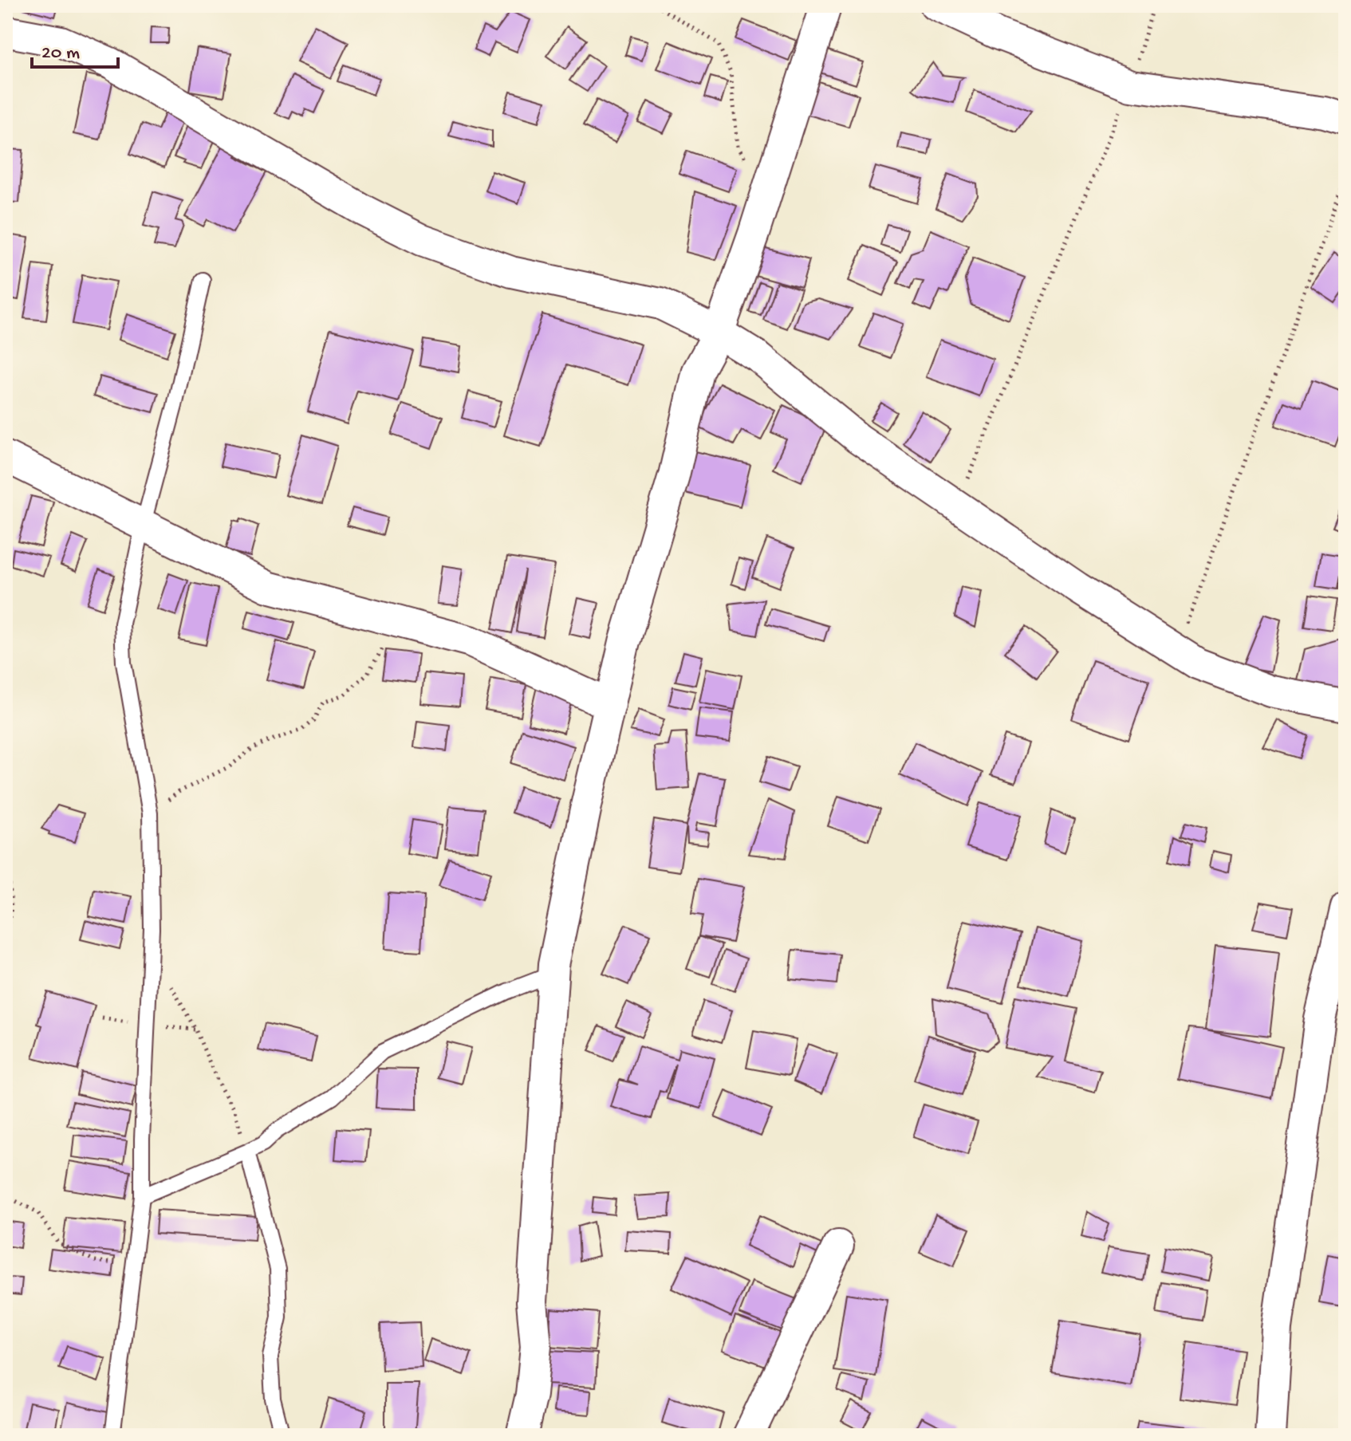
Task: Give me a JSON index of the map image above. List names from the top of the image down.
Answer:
{
  "scale_bar": "20 m"
}
